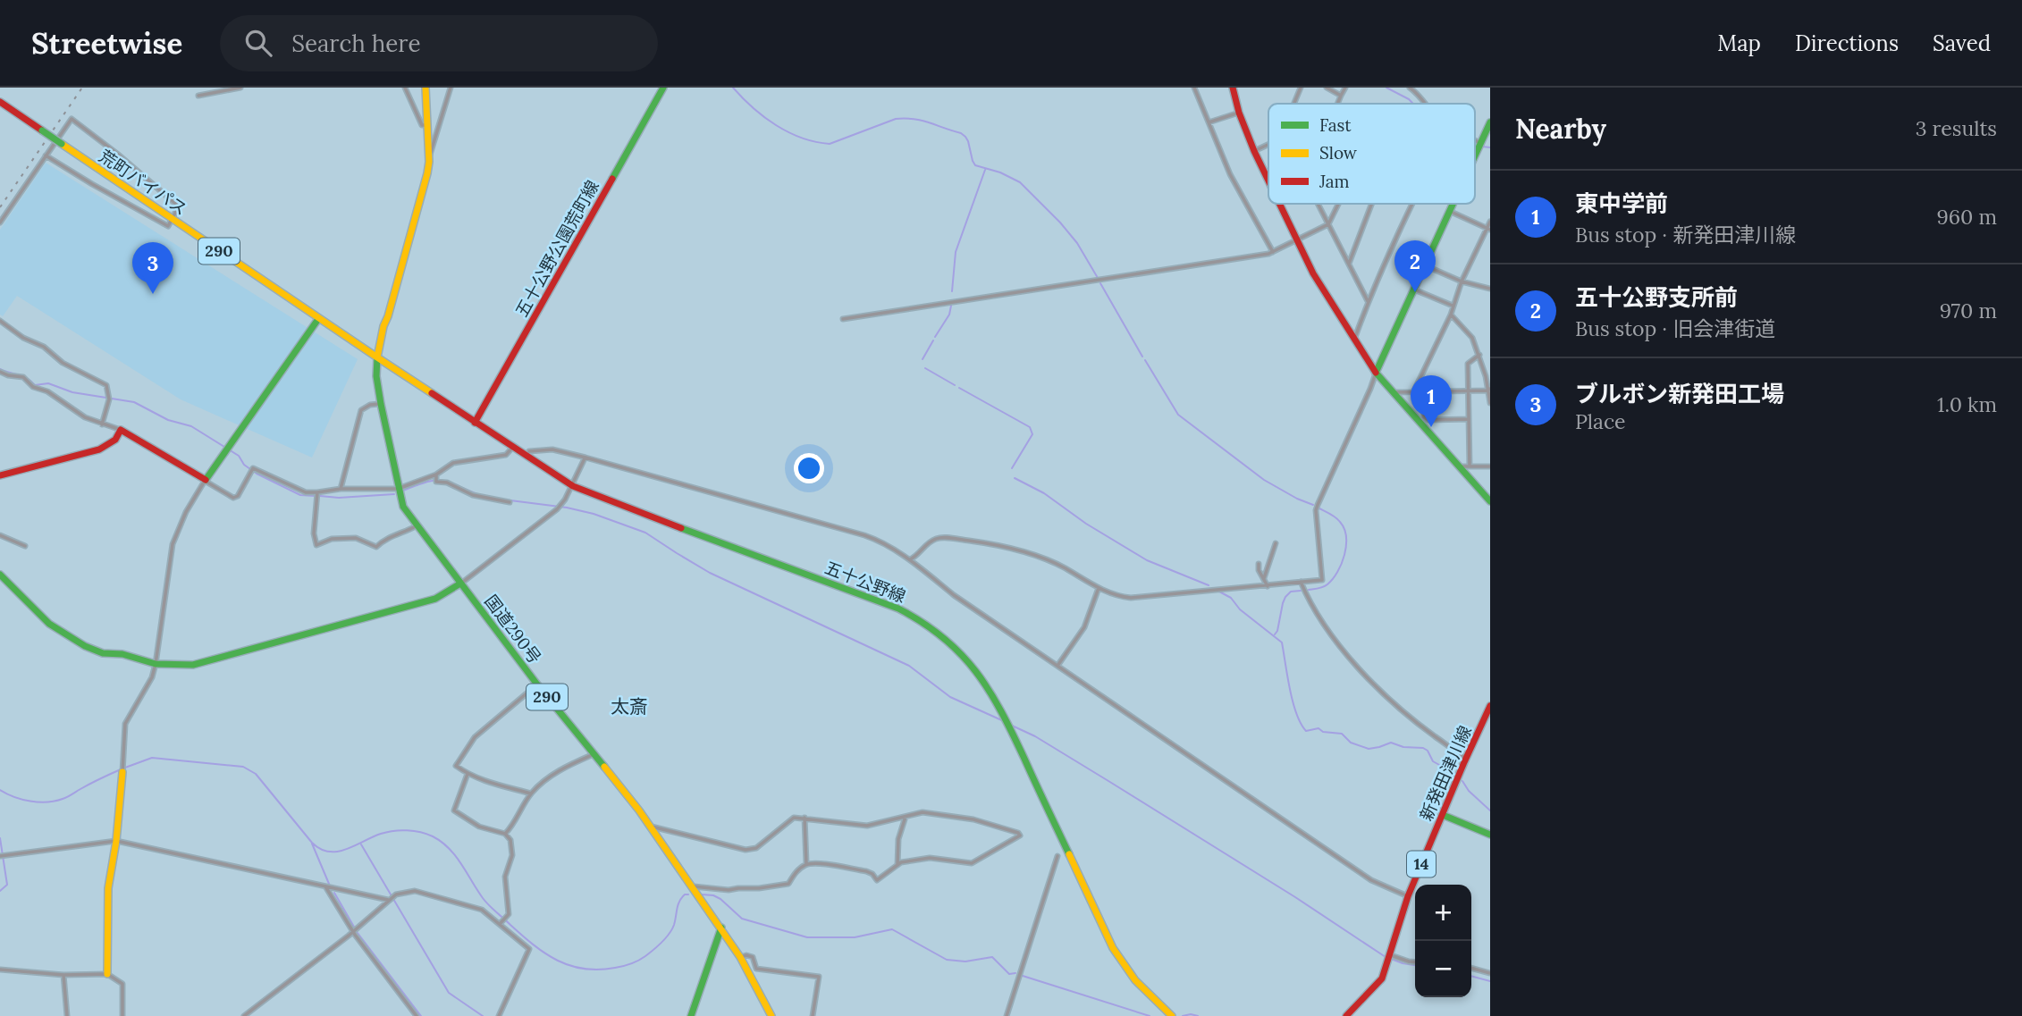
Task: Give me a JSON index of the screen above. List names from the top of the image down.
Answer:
{
  "streets": {
    "main road": [
      "荒町バイパス",
      "五十公野公園荒町線",
      "290",
      "五十公野線",
      "国道290号",
      "新発田津川線",
      "14"
    ]
  },
  "crossings": [
    ["荒町バイパス", "五十公野線"],
    ["荒町バイパス", "国道290号"],
    ["五十公野公園荒町線", "五十公野線"],
    ["五十公野線", "国道290号"]
  ],
  "districts": ["太斎"],
  "legend": ["Fast", "Slow", "Jam"],
  "page": {
    "header": "Streetwise",
    "search": "Search here",
    "nav": ["Map", "Directions", "Saved"],
    "heading": ["Nearby", "3 results"],
    "list": [
      {
        "mark": "1",
        "name": "東中学前",
        "note": "Bus stop · 新発田津川線",
        "value": "960 m"
      },
      {
        "mark": "2",
        "name": "五十公野支所前",
        "note": "Bus stop · 旧会津街道",
        "value": "970 m"
      },
      {
        "mark": "3",
        "name": "ブルボン新発田工場",
        "note": "Place",
        "value": "1.0 km"
      }
    ],
    "pins": ["2", "3", "1"],
    "map_buttons": ["+", "−"]
  }
}
